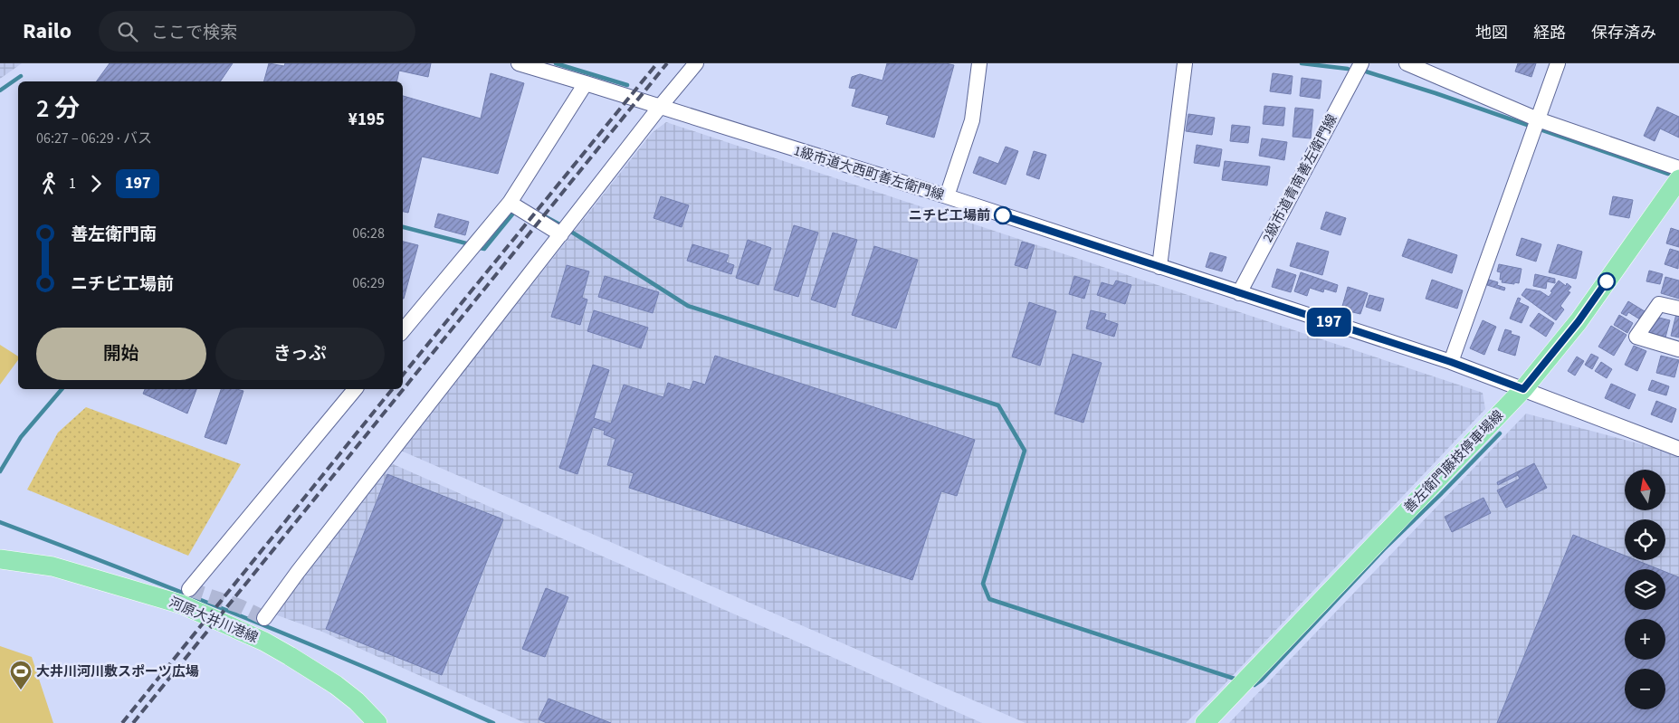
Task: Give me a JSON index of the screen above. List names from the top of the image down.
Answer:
{
  "streets": {
    "main road": ["善左衛門藤枝停車場線", "河原大井川港線"],
    "street": ["1級市道大西町善左衛門線", "2級市道青南善左衛門線"]
  },
  "crossings": [
    ["1級市道大西町善左衛門線", "2級市道青南善左衛門線"],
    ["1級市道大西町善左衛門線", "善左衛門藤枝停車場線"]
  ],
  "places": {
    "other": ["ニチビ工場前"],
    "sports": ["大井川河川敷スポーツ広場"]
  },
  "lines": ["bus line 197"],
  "north": "top",
  "page": {
    "header": "Railo",
    "search": "ここで検索",
    "nav": ["地図", "経路", "保存済み"],
    "on_map": "197",
    "heading": ["2 分", "06:27 – 06:29 · バス", "¥195"],
    "legs": ["1", "197"],
    "list": [
      {
        "name": "善左衛門南",
        "value": "06:28"
      },
      {
        "name": "ニチビ工場前",
        "value": "06:29"
      }
    ],
    "buttons": ["開始", "きっぷ"],
    "map_buttons": ["+", "−"]
  }
}
